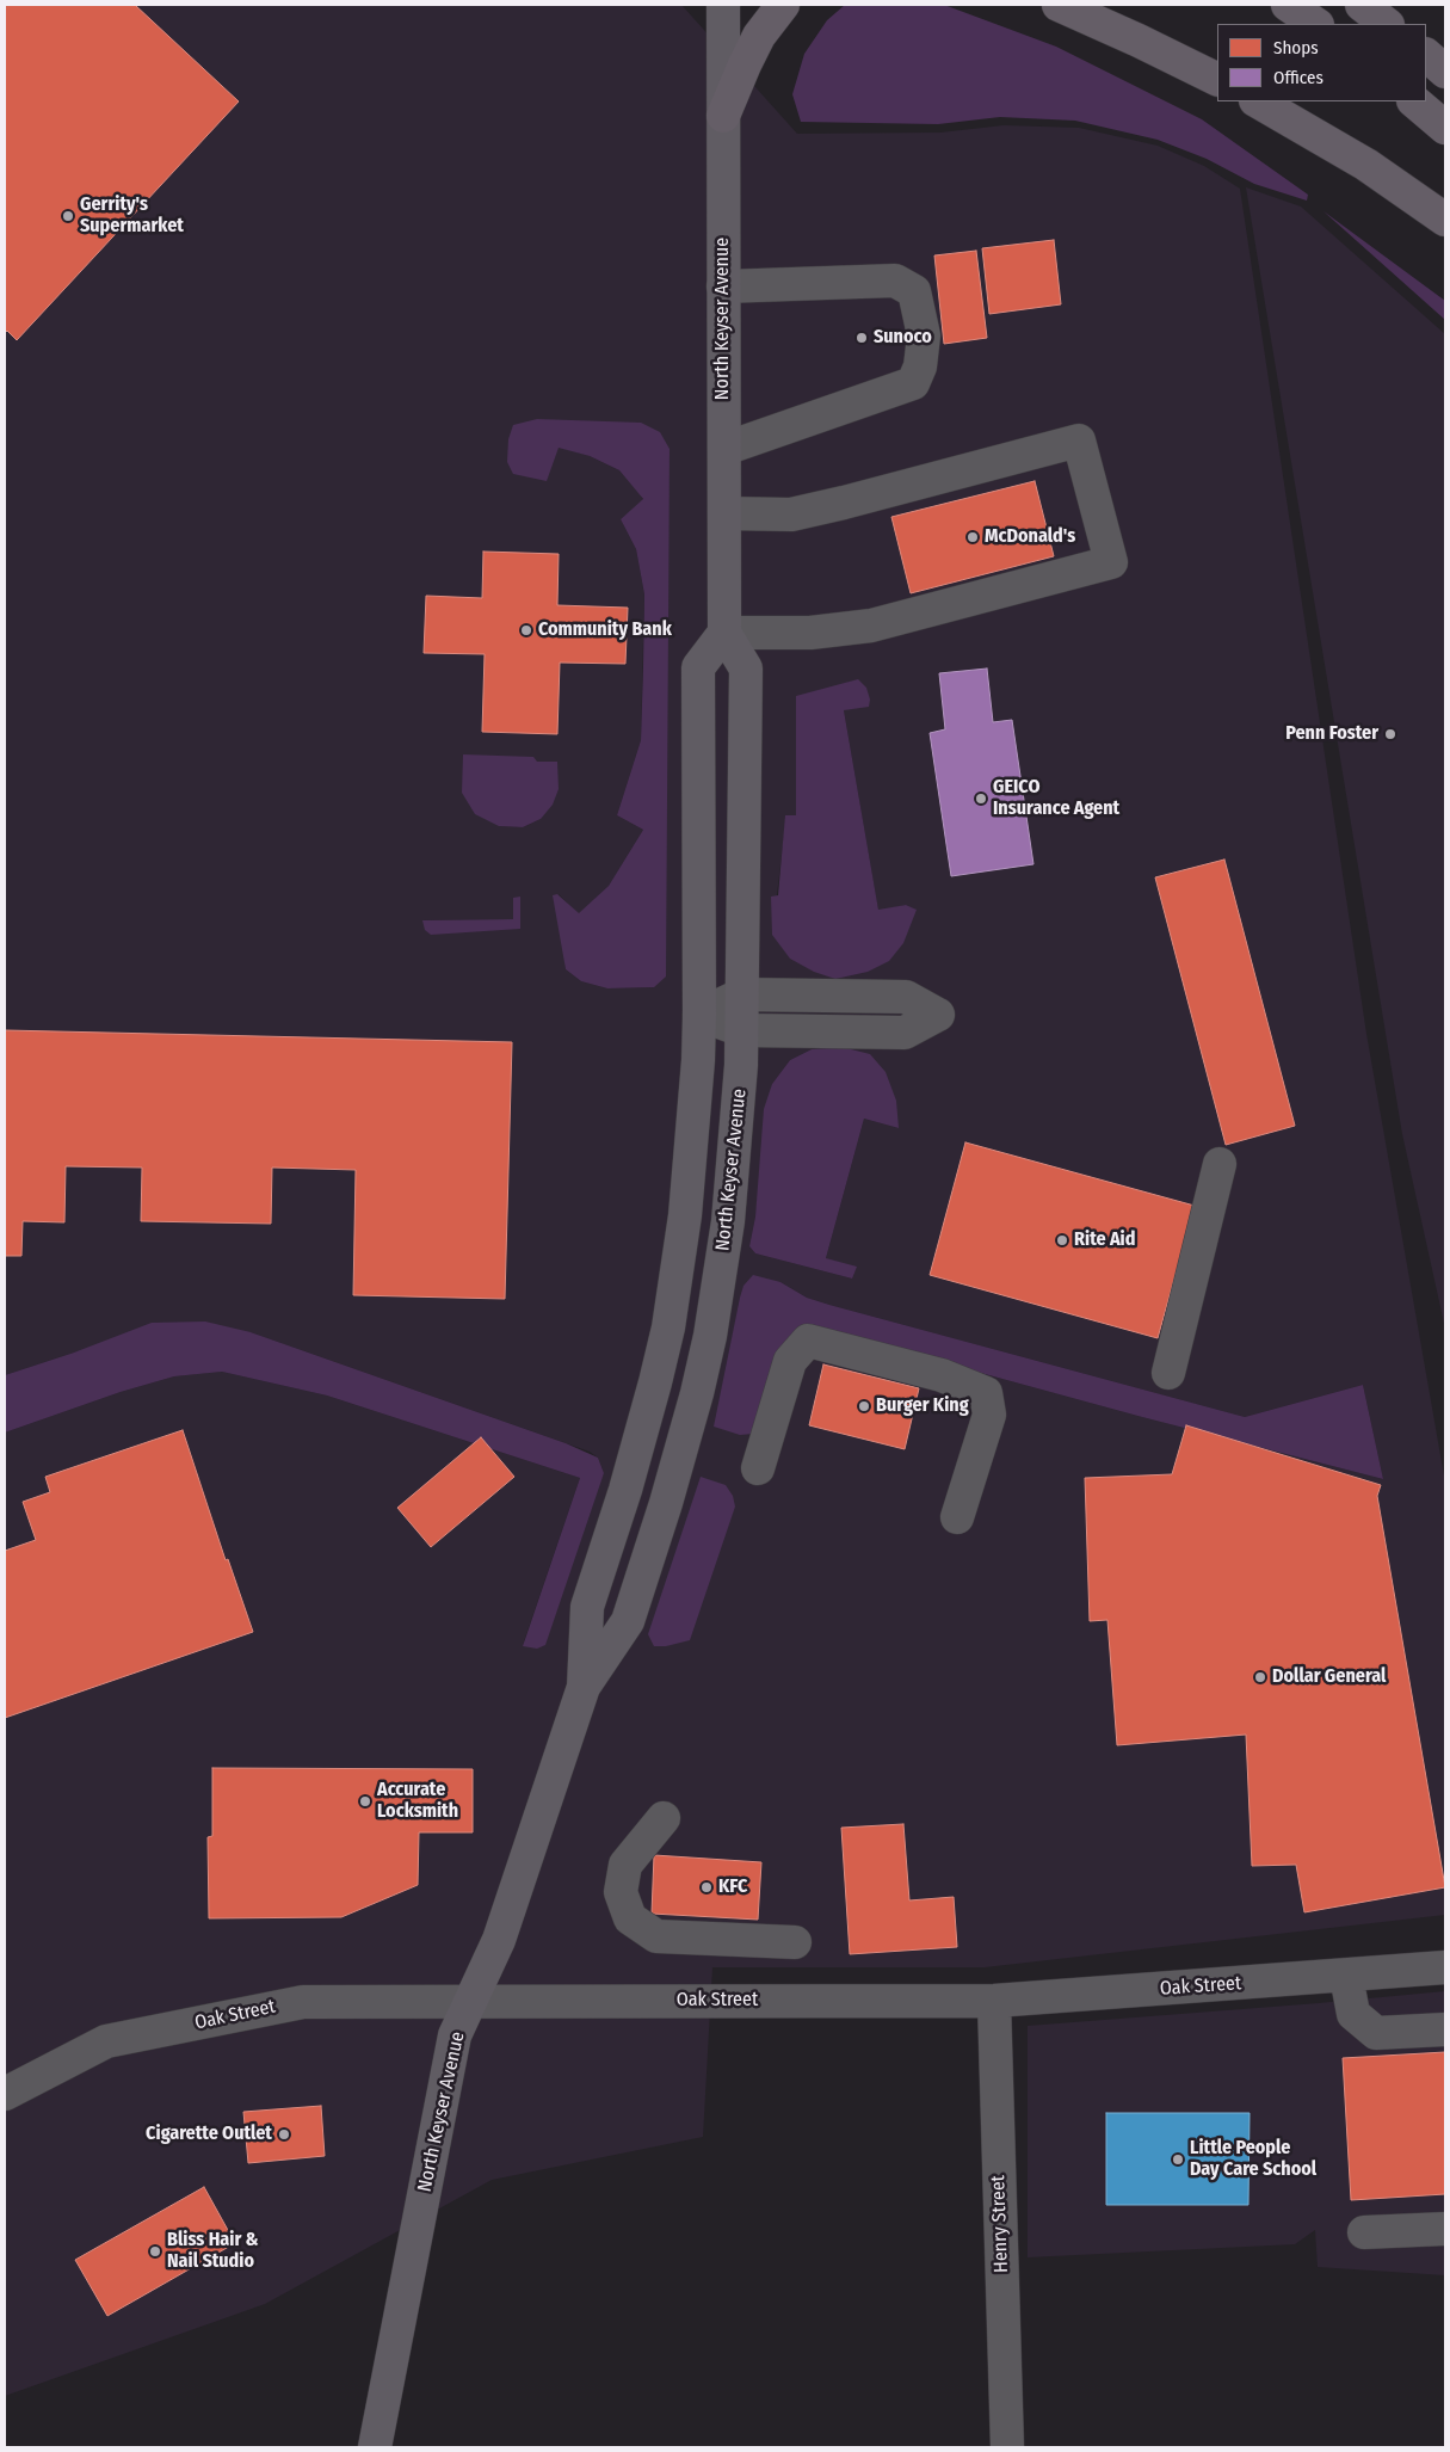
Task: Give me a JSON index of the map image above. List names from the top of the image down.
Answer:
{
  "streets": {
    "main road": ["North Keyser Avenue"],
    "street": ["Oak Street", "Henry Street"]
  },
  "crossings": [
    ["North Keyser Avenue", "Oak Street"],
    ["Oak Street", "Henry Street"]
  ],
  "places": [
    "Gerrity's Supermarket",
    "Sunoco",
    "McDonald's",
    "Community Bank",
    "Penn Foster",
    "GEICO Insurance Agent",
    "Rite Aid",
    "Burger King",
    "Dollar General",
    "Accurate Locksmith",
    "KFC",
    "Cigarette Outlet",
    "Little People Day Care School",
    "Bliss Hair & Nail Studio"
  ],
  "legend": ["Shops", "Offices"]
}
